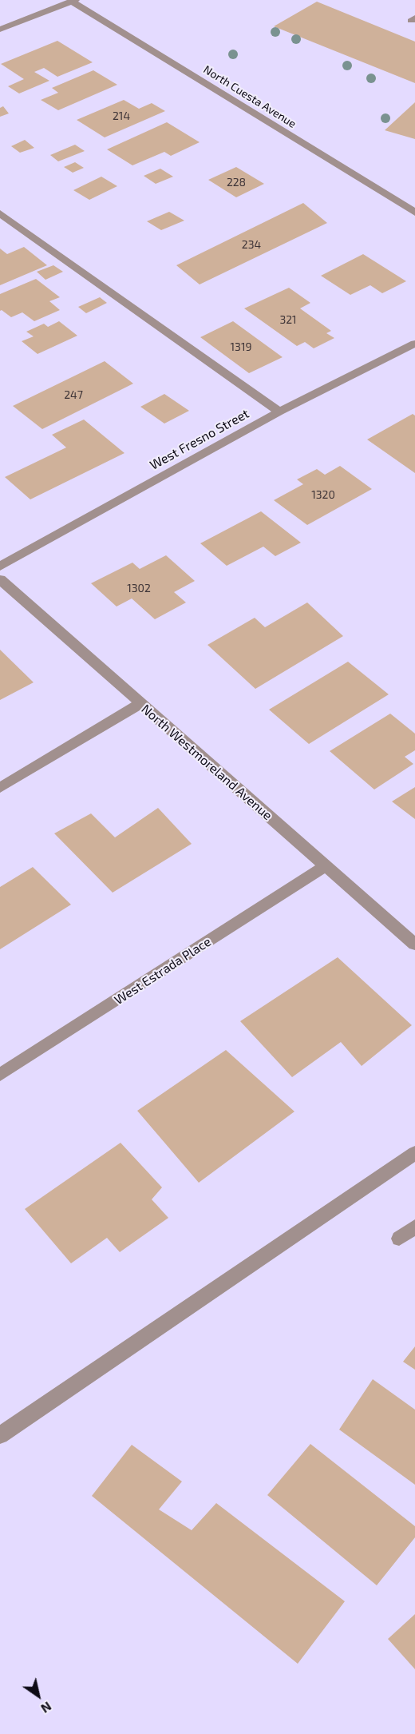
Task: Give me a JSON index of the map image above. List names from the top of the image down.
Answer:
{
  "streets": {
    "street": [
      "North Cuesta Avenue",
      "West Fresno Street",
      "North Westmoreland Avenue",
      "West Estrada Place"
    ]
  },
  "crossings": [
    ["North Westmoreland Avenue", "West Estrada Place"]
  ],
  "house_numbers": [
    "214",
    "228",
    "234",
    "321",
    "1319",
    "247",
    "1320",
    "1302"
  ],
  "north": "bottom right"
}
